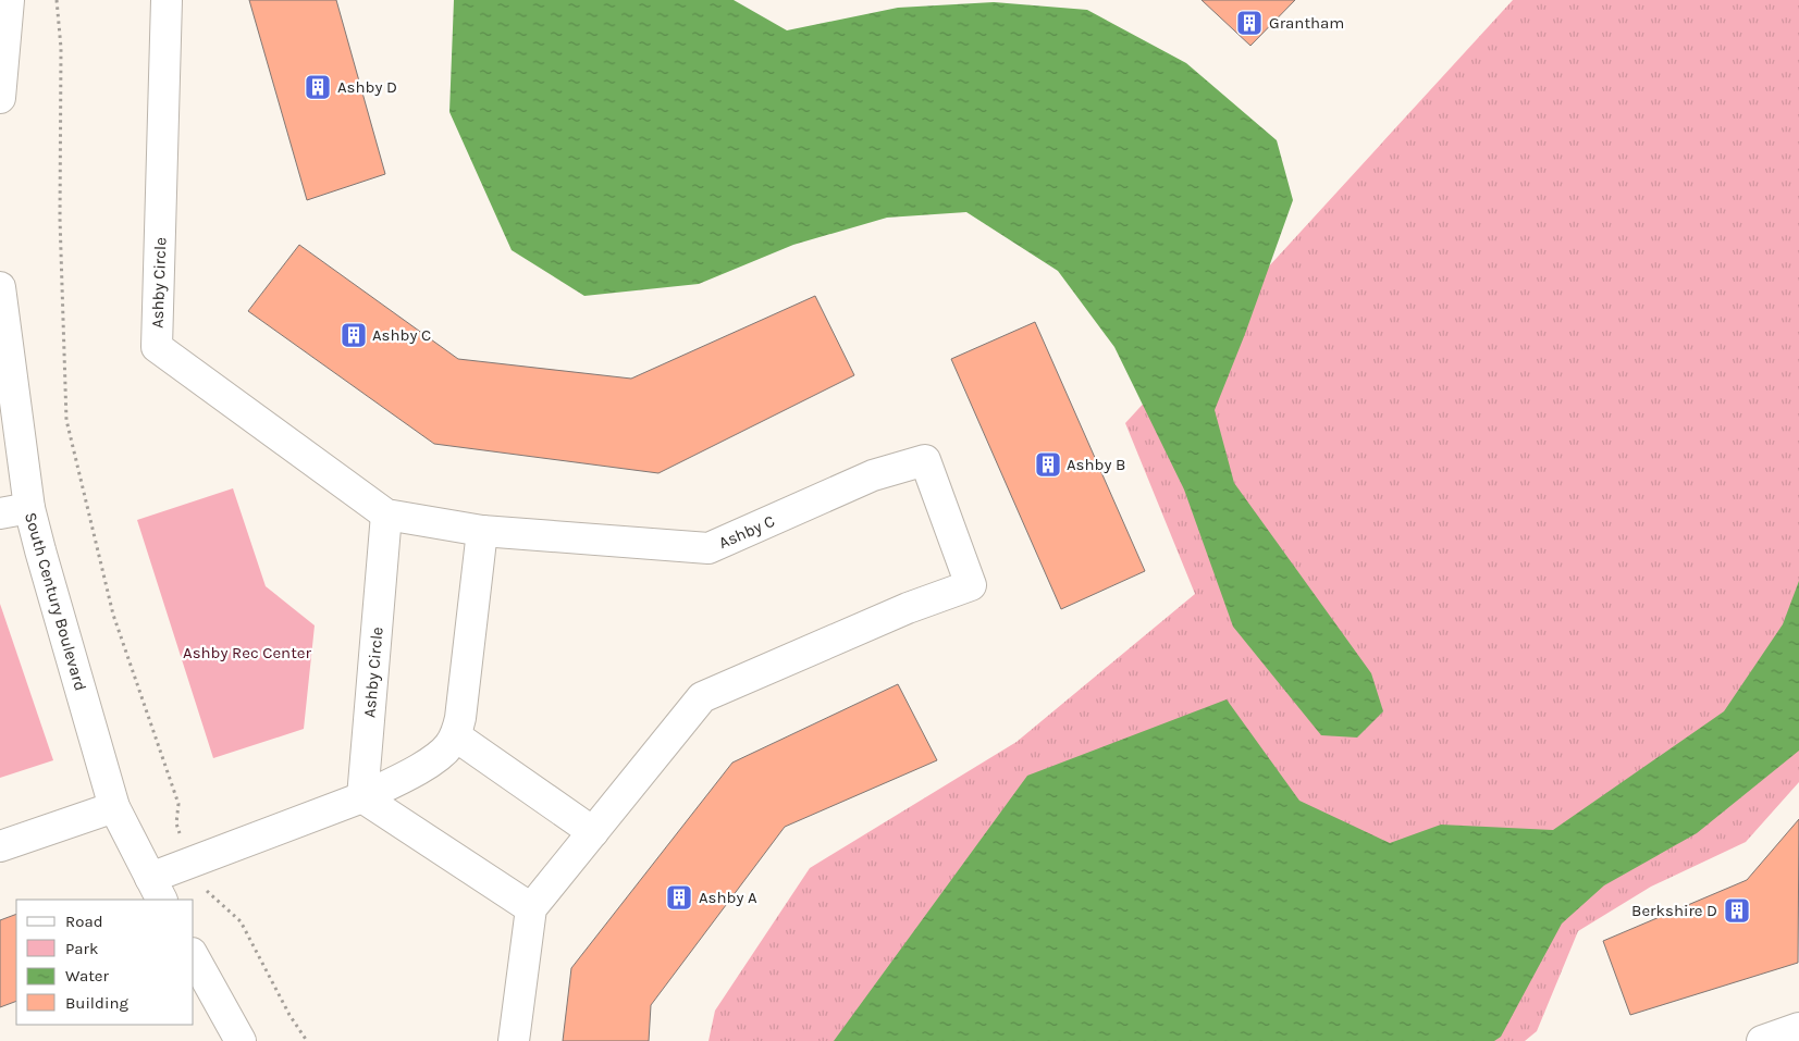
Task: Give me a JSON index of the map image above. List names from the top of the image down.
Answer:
{
  "streets": {
    "street": ["Ashby Circle", "Ashby C", "South Century Boulevard"]
  },
  "crossings": [
    ["Ashby Circle", "Ashby C"]
  ],
  "parks": ["Ashby Rec Center"],
  "places": {
    "building": [
      "Grantham",
      "Ashby D",
      "Ashby C",
      "Ashby B",
      "Ashby A",
      "Berkshire D"
    ]
  },
  "legend": [
    "Road",
    "Park",
    "Water",
    "Building"
  ]
}
